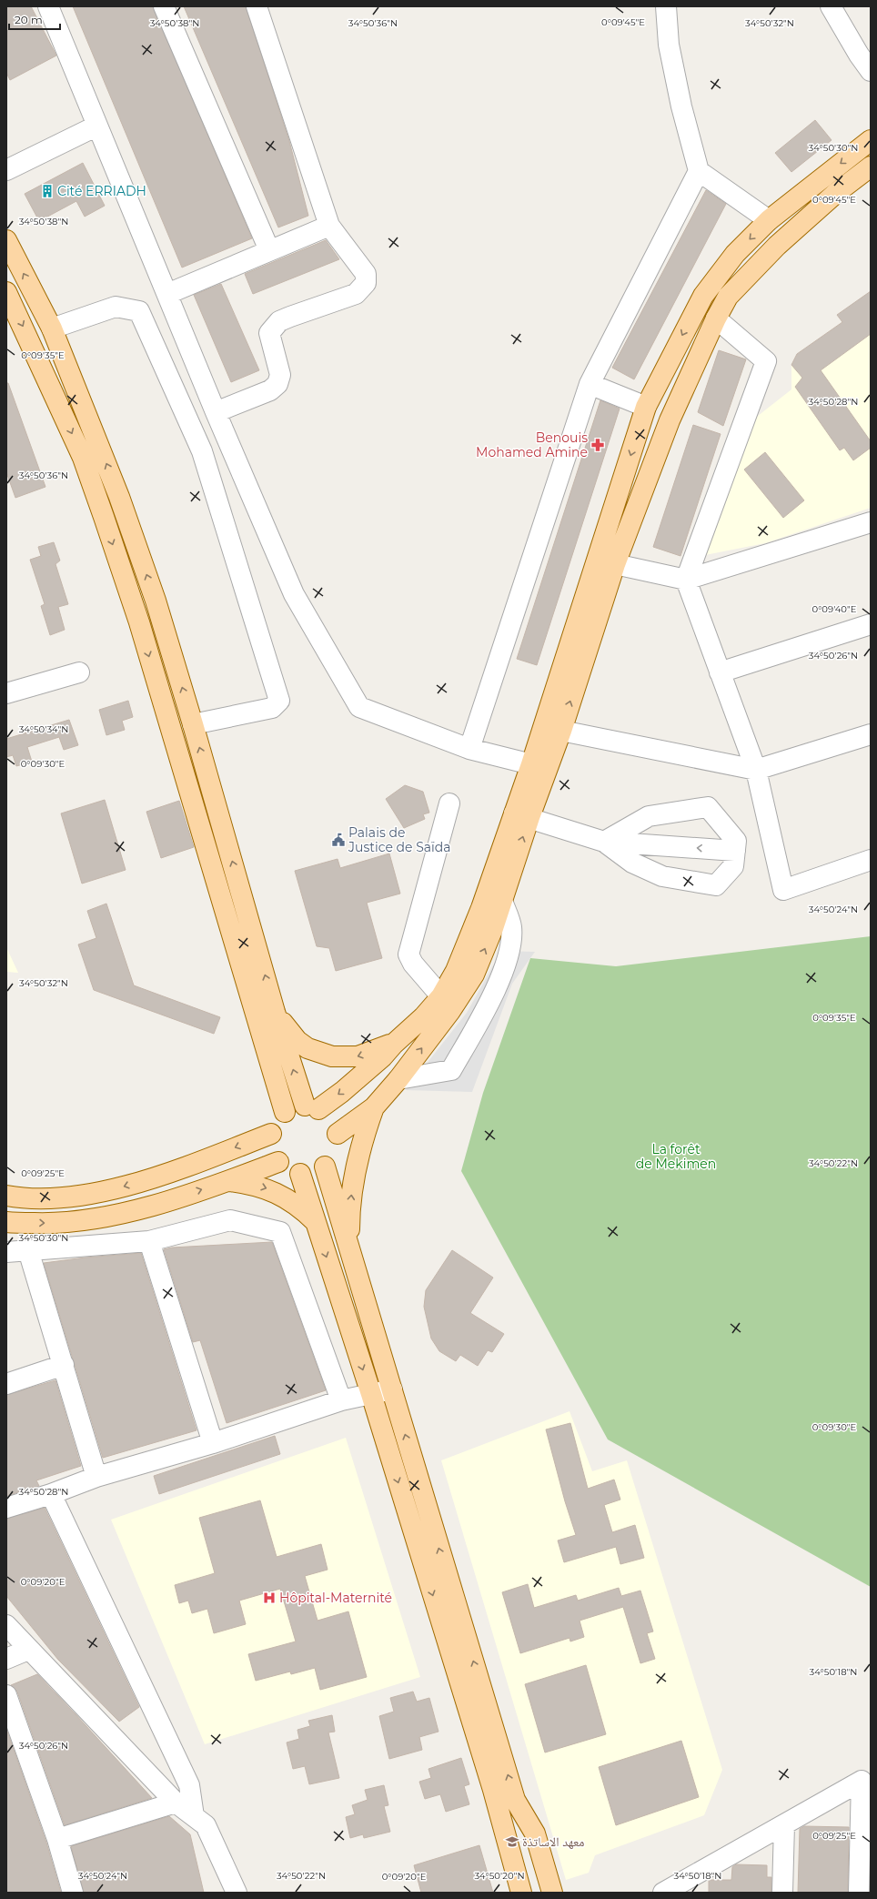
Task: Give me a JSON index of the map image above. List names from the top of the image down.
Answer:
{
  "parks": ["La forêt de Mekimen"],
  "places": {
    "building": ["Cité ERRIADH"],
    "pharmacy": ["Benouis Mohamed Amine"],
    "public building": ["Palais de Justice de Saïda"],
    "hospital": ["Hôpital-Maternité"],
    "school or university": ["معهد الاساتذة"]
  },
  "scale_bar": "20 m",
  "coordinates": [
    "0°09'45\"E",
    "34°50'38\"N",
    "34°50'36\"N",
    "34°50'32\"N",
    "34°50'30\"N",
    "0°09'35\"E",
    "34°50'28\"N",
    "0°09'40\"E",
    "34°50'26\"N",
    "34°50'34\"N",
    "0°09'30\"E",
    "34°50'24\"N",
    "34°50'22\"N",
    "0°09'25\"E",
    "0°09'20\"E",
    "34°50'18\"N",
    "34°50'20\"N"
  ]
}
